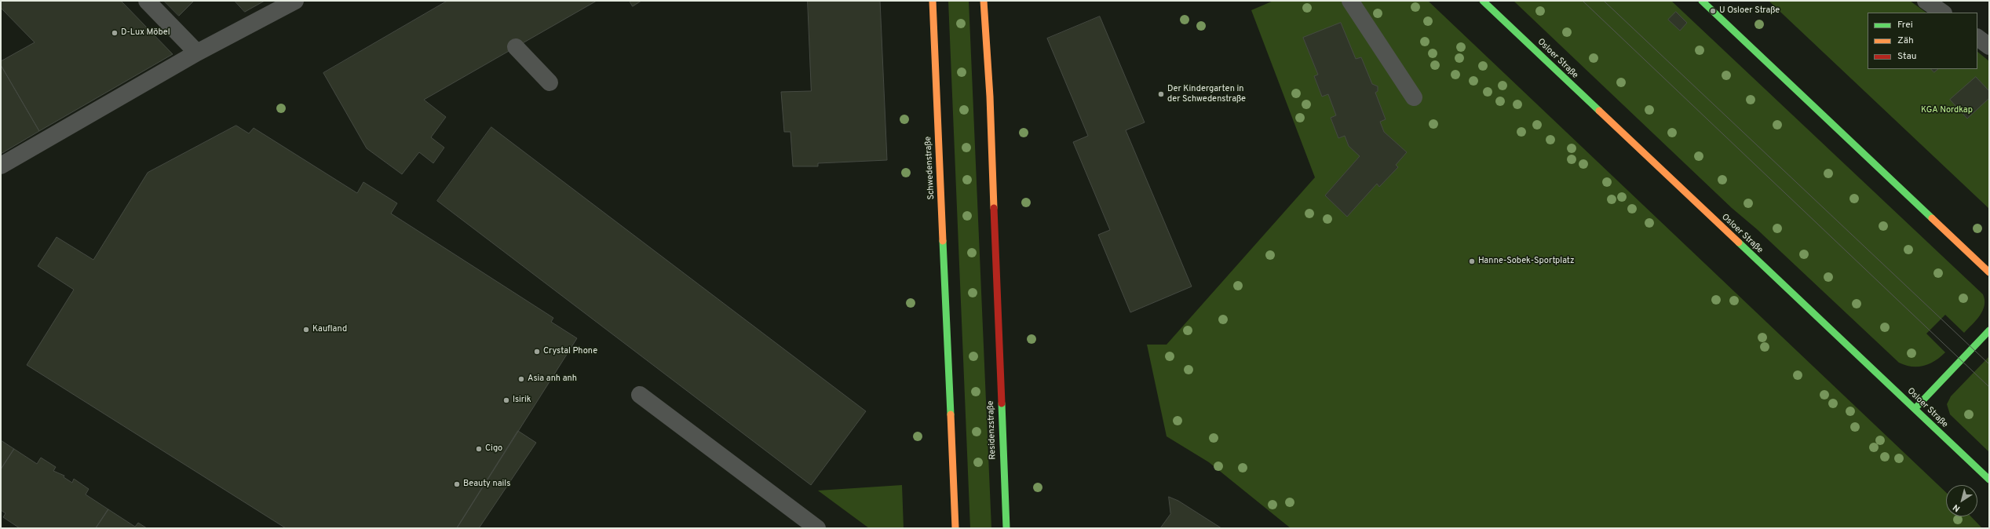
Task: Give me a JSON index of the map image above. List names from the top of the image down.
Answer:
{
  "streets": {
    "main road": ["Osloer Straße", "Schwedenstraße", "Residenzstraße"]
  },
  "parks": ["KGA Nordkap"],
  "places": [
    "U Osloer Straße",
    "D-Lux Möbel",
    "Der Kindergarten in der Schwedenstraße",
    "Hanne-Sobek-Sportplatz",
    "Kaufland",
    "Crystal Phone",
    "Asia anh anh",
    "Isirik",
    "Cigo",
    "Beauty nails"
  ],
  "legend": ["Frei", "Zäh", "Stau"],
  "north": "bottom left"
}
